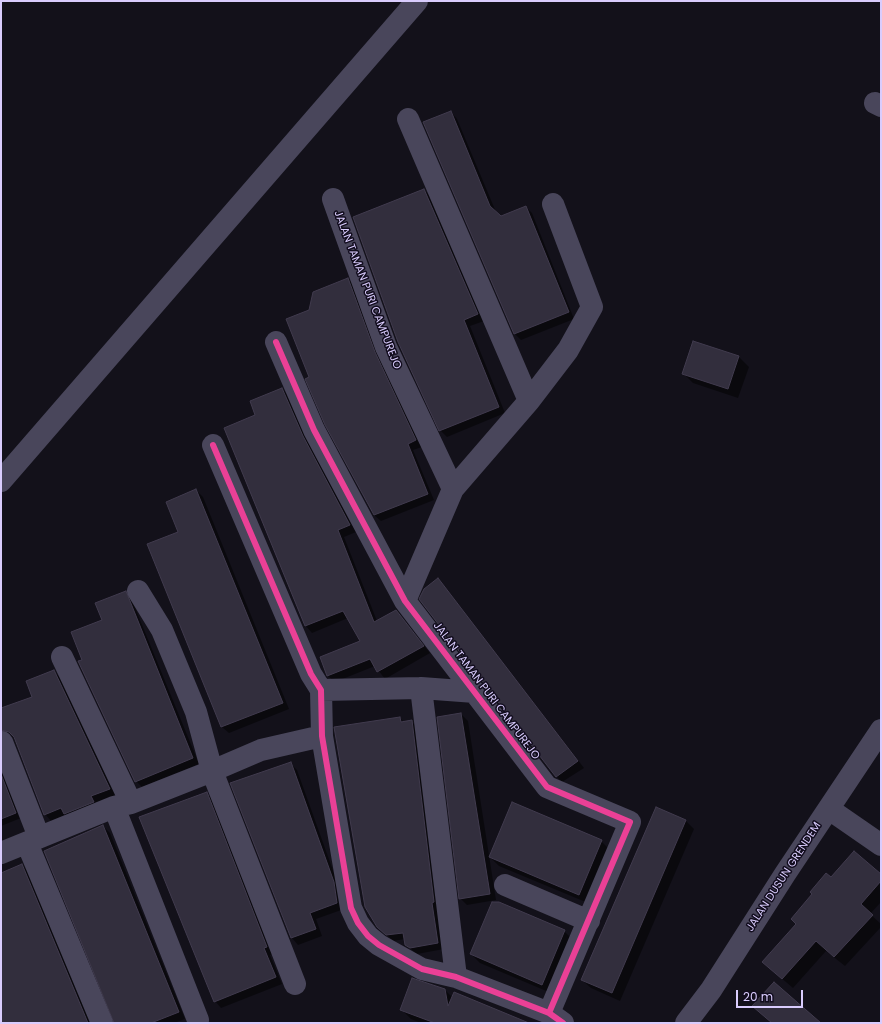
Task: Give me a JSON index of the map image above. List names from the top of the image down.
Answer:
{
  "streets": {
    "street": ["JALAN TAMAN PURI CAMPUREJO", "JALAN DUSUN GRENDEM"]
  },
  "scale_bar": "20 m"
}
